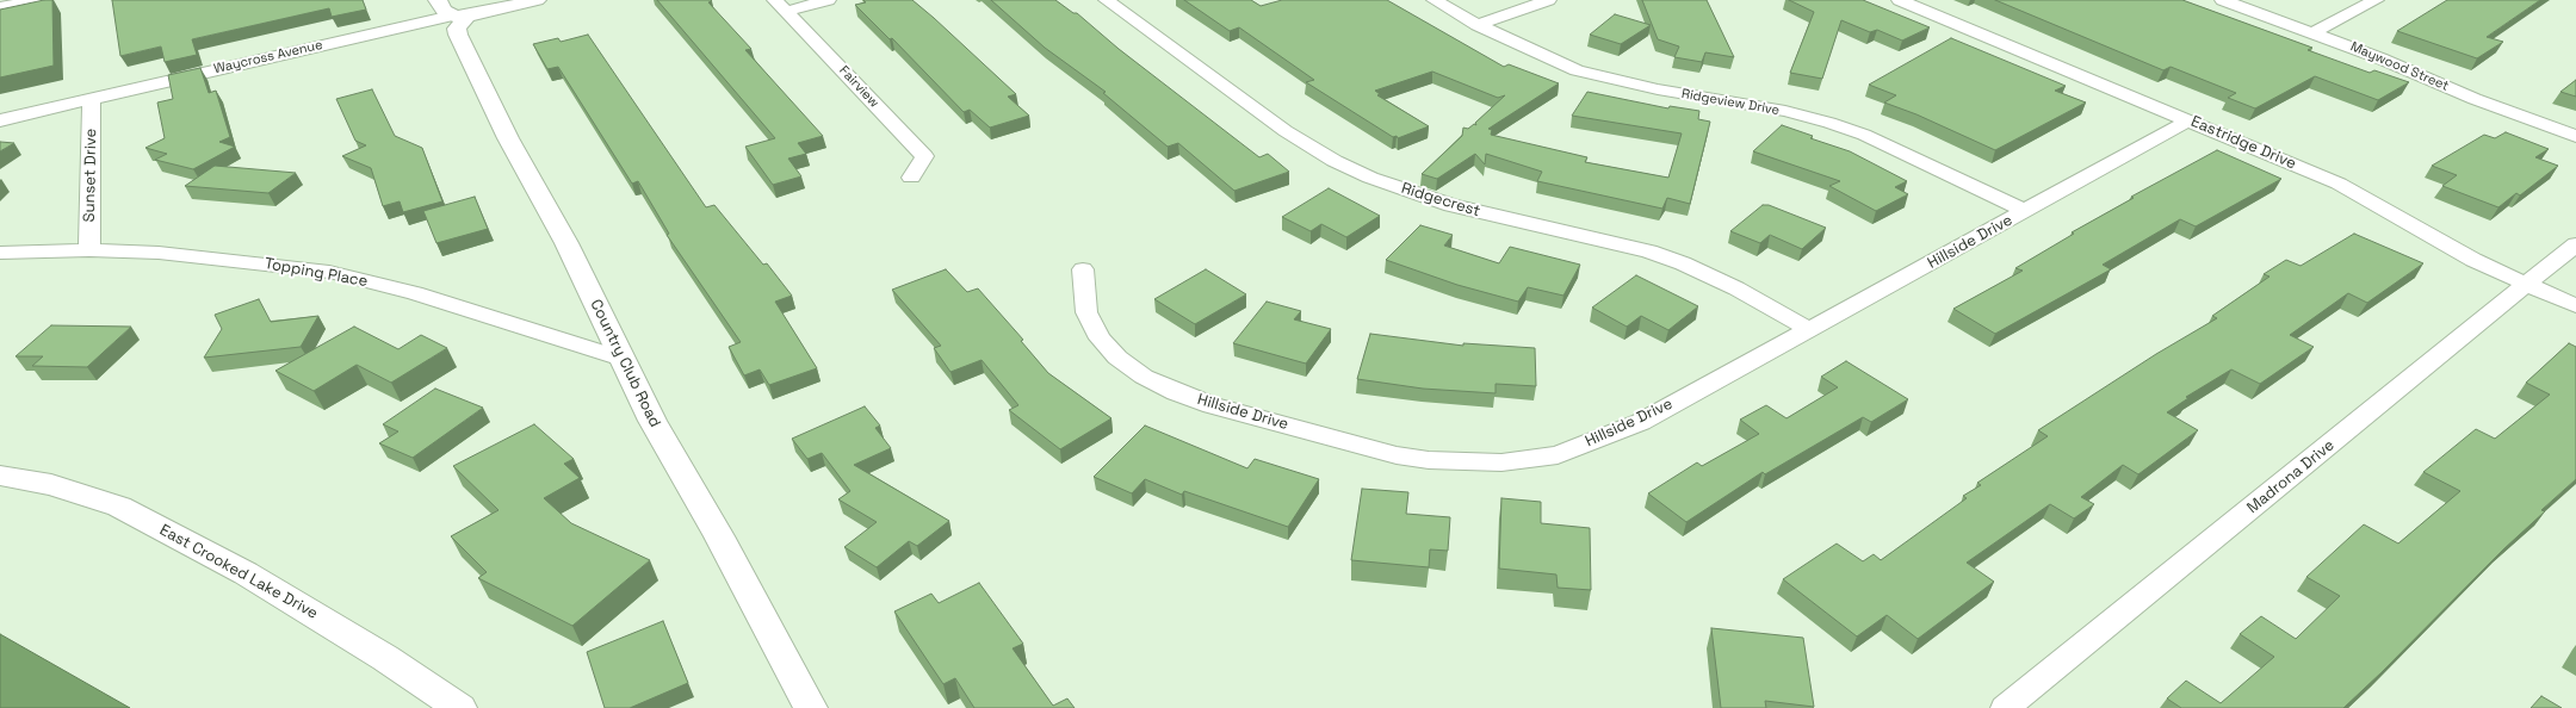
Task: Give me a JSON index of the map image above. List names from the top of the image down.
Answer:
{
  "streets": {
    "street": [
      "Waycross Avenue",
      "Maywood Street",
      "Fairview",
      "Ridgeview Drive",
      "Eastridge Drive",
      "Sunset Drive",
      "Ridgecrest",
      "Hillside Drive",
      "Topping Place",
      "Country Club Road",
      "Madrona Drive",
      "East Crooked Lake Drive"
    ]
  },
  "crossings": [
    ["Waycross Avenue", "Sunset Drive"],
    ["Waycross Avenue", "Country Club Road"],
    ["Ridgeview Drive", "Hillside Drive"],
    ["Eastridge Drive", "Hillside Drive"],
    ["Eastridge Drive", "Madrona Drive"],
    ["Sunset Drive", "Topping Place"],
    ["Ridgecrest", "Hillside Drive"],
    ["Topping Place", "Country Club Road"]
  ]
}
